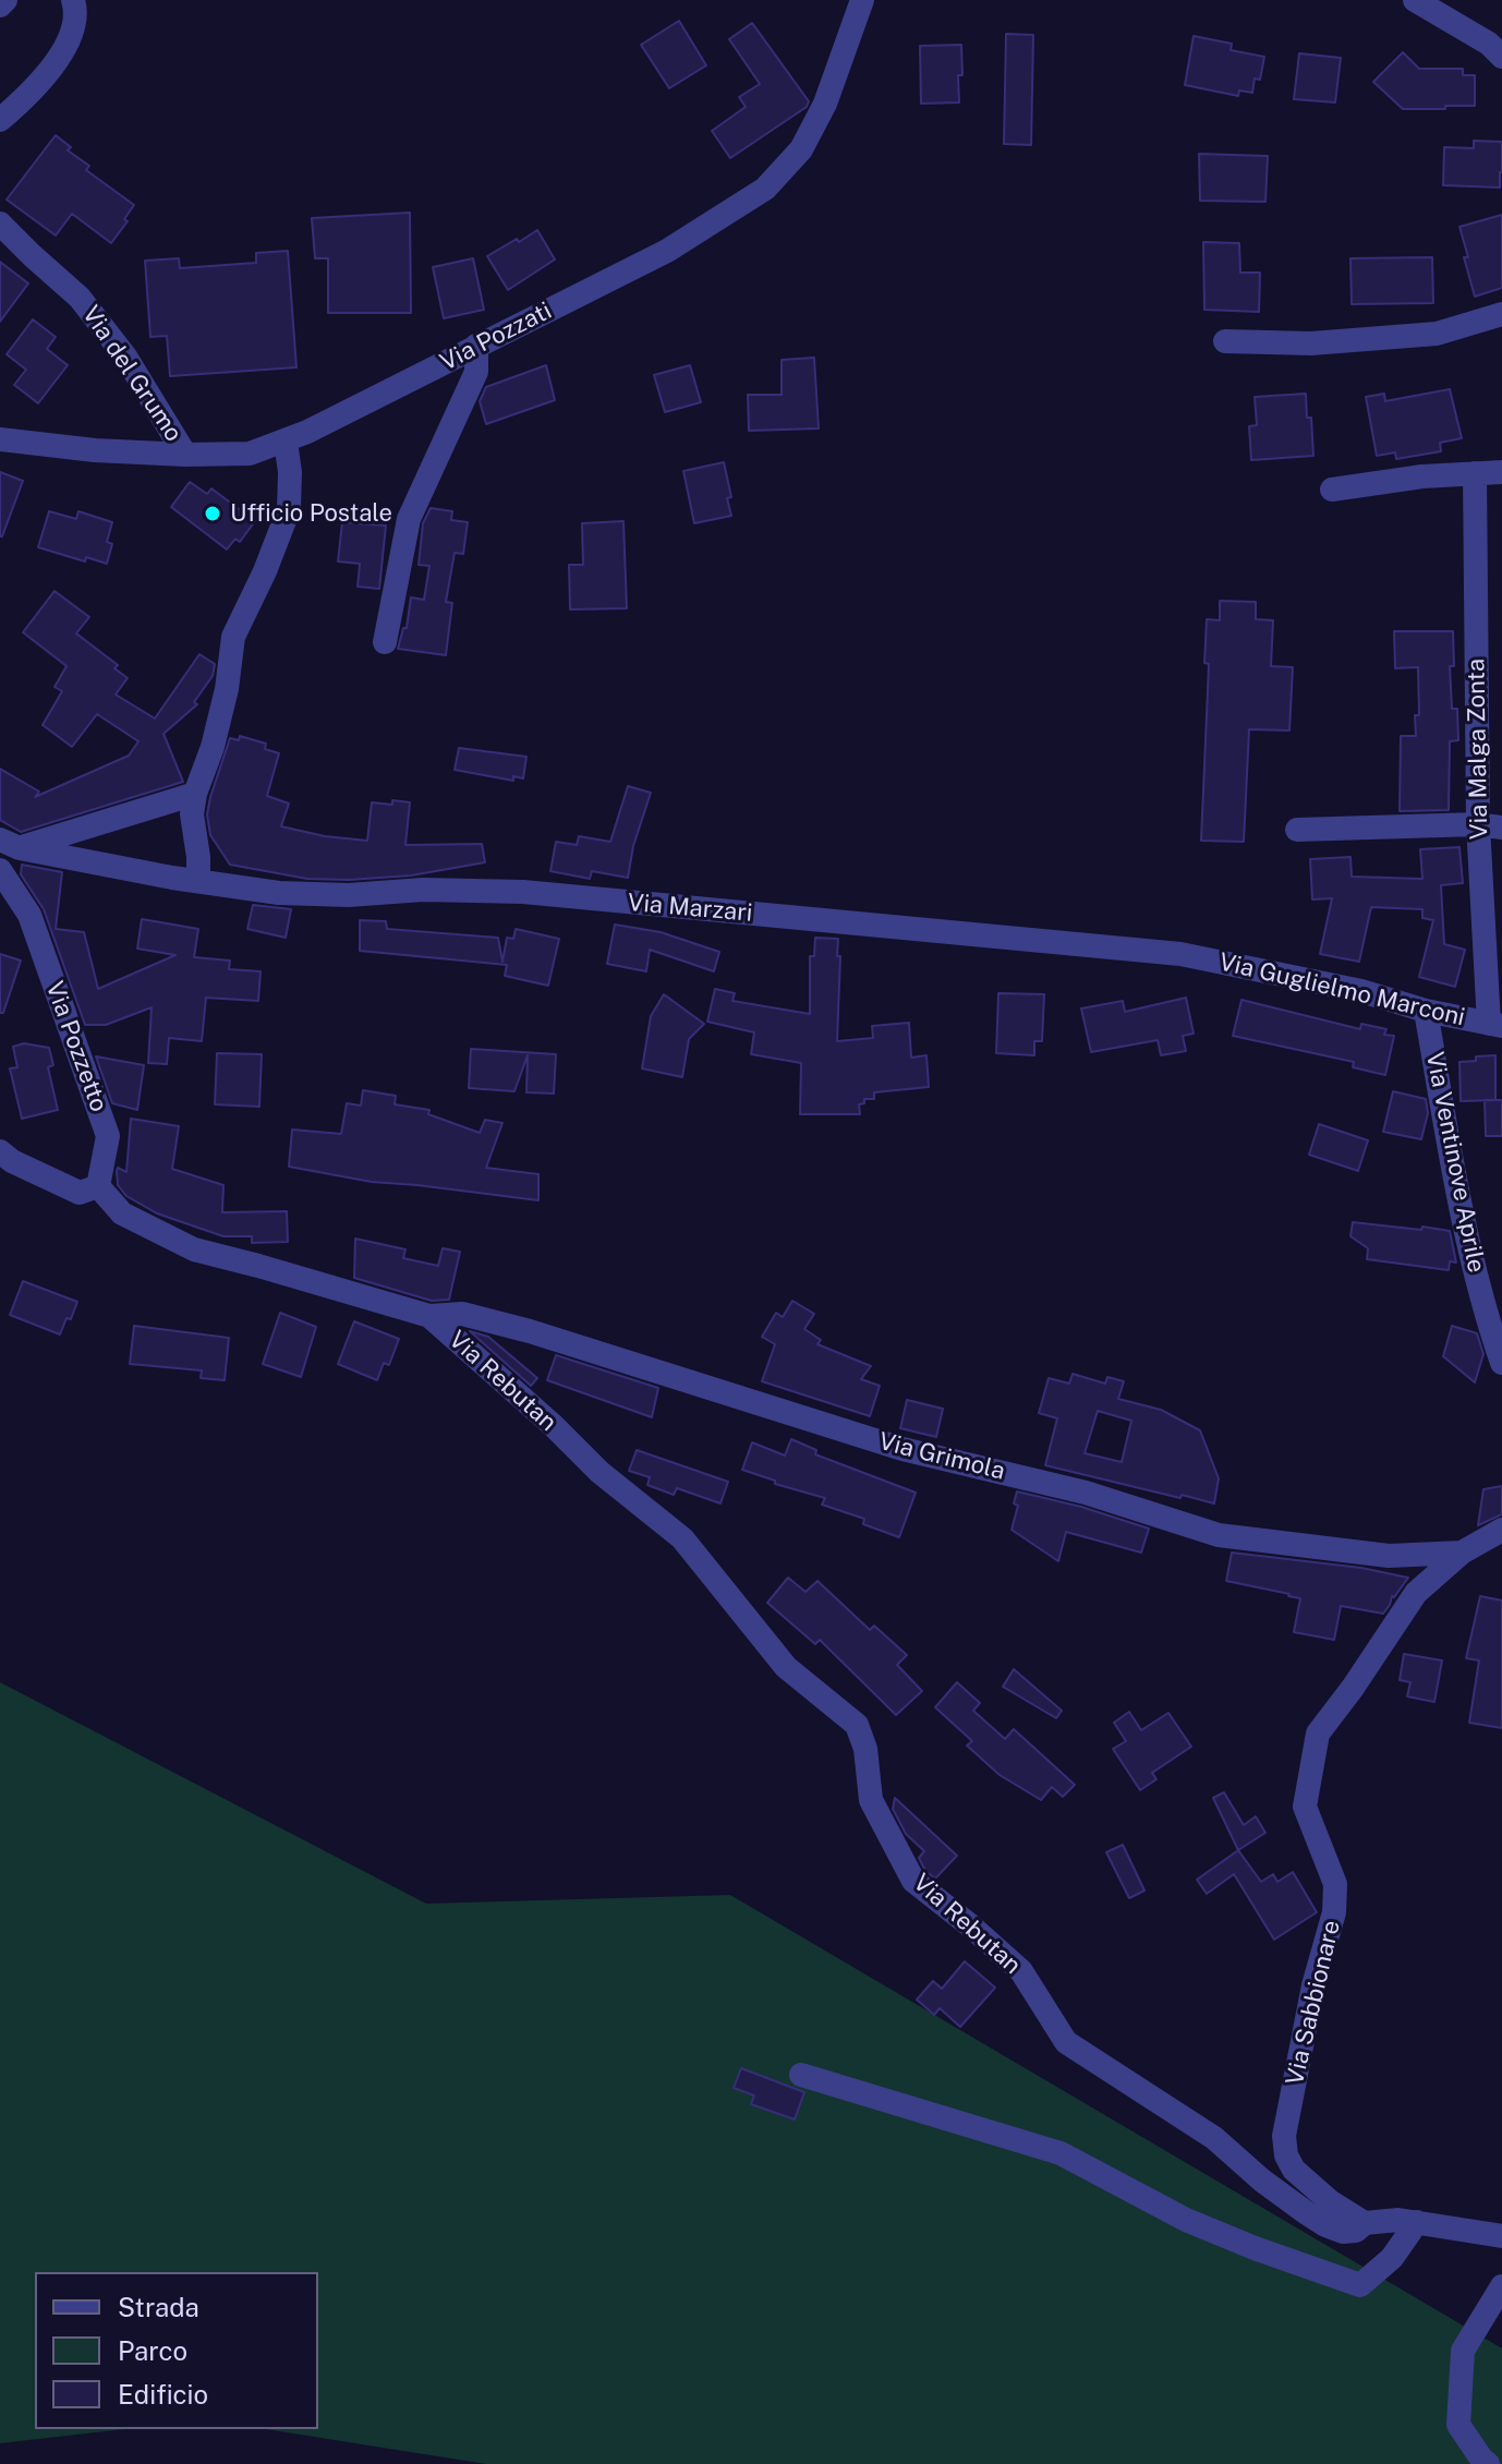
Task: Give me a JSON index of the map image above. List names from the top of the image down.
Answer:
{
  "streets": {
    "street": [
      "Via Pozzati",
      "Via del Grumo",
      "Via Malga Zonta",
      "Via Marzari",
      "Via Guglielmo Marconi",
      "Via Pozzetto",
      "Via Ventinove Aprile",
      "Via Rebutan",
      "Via Grimola",
      "Via Sabbionare"
    ]
  },
  "crossings": [
    ["Via Pozzati", "Via del Grumo"],
    ["Via Malga Zonta", "Via Guglielmo Marconi"],
    ["Via Marzari", "Via Guglielmo Marconi"],
    ["Via Guglielmo Marconi", "Via Ventinove Aprile"],
    ["Via Rebutan", "Via Grimola"],
    ["Via Rebutan", "Via Sabbionare"],
    ["Via Grimola", "Via Sabbionare"]
  ],
  "places": ["Ufficio Postale"],
  "legend": ["Strada", "Parco", "Edificio"]
}
